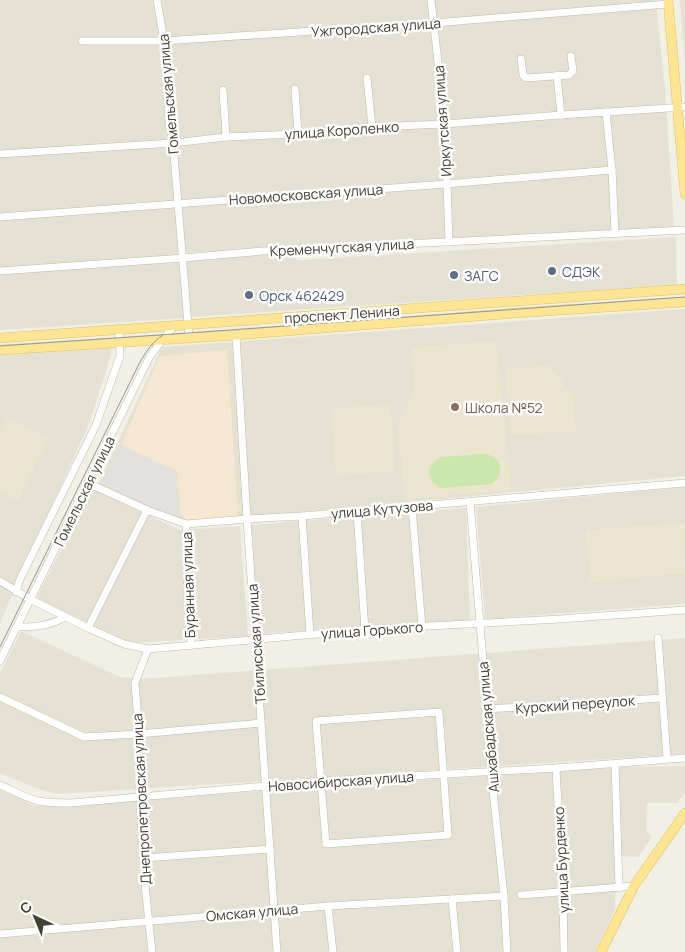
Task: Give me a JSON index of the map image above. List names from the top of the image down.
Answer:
{
  "streets": {
    "main road": ["проспект Ленина"],
    "street": [
      "Ужгородская улица",
      "Гомельская улица",
      "Иркутская улица",
      "улица Короленко",
      "Новомосковская улица",
      "Кременчугская улица",
      "улица Кутузова",
      "Буранная улица",
      "улица Горького",
      "Тбилисская улица",
      "Курский переулок",
      "Ашхабадская улица",
      "Новосибирская улица",
      "Днепропетровская улица",
      "улица Бурденко",
      "Омская улица"
    ]
  },
  "crossings": [
    ["Ужгородская улица", "Гомельская улица"],
    ["Ужгородская улица", "Иркутская улица"],
    ["Гомельская улица", "улица Короленко"],
    ["Гомельская улица", "Новомосковская улица"],
    ["Гомельская улица", "Кременчугская улица"],
    ["Гомельская улица", "проспект Ленина"],
    ["Гомельская улица", "улица Кутузова"],
    ["Гомельская улица", "улица Горького"],
    ["Иркутская улица", "улица Короленко"],
    ["Иркутская улица", "Новомосковская улица"],
    ["Иркутская улица", "Кременчугская улица"],
    ["проспект Ленина", "Тбилисская улица"],
    ["улица Кутузова", "Буранная улица"],
    ["улица Кутузова", "Тбилисская улица"],
    ["улица Кутузова", "Ашхабадская улица"],
    ["Буранная улица", "улица Горького"],
    ["улица Горького", "Тбилисская улица"],
    ["улица Горького", "Ашхабадская улица"],
    ["улица Горького", "Днепропетровская улица"],
    ["Тбилисская улица", "Новосибирская улица"],
    ["Тбилисская улица", "Омская улица"],
    ["Курский переулок", "Ашхабадская улица"],
    ["Ашхабадская улица", "Новосибирская улица"],
    ["Ашхабадская улица", "Омская улица"],
    ["Новосибирская улица", "Днепропетровская улица"],
    ["Новосибирская улица", "улица Бурденко"],
    ["Днепропетровская улица", "Омская улица"]
  ],
  "places": [
    "СДЭК",
    "ЗАГС",
    "Орск 462429",
    "Школа №52"
  ],
  "north": "top left"
}
